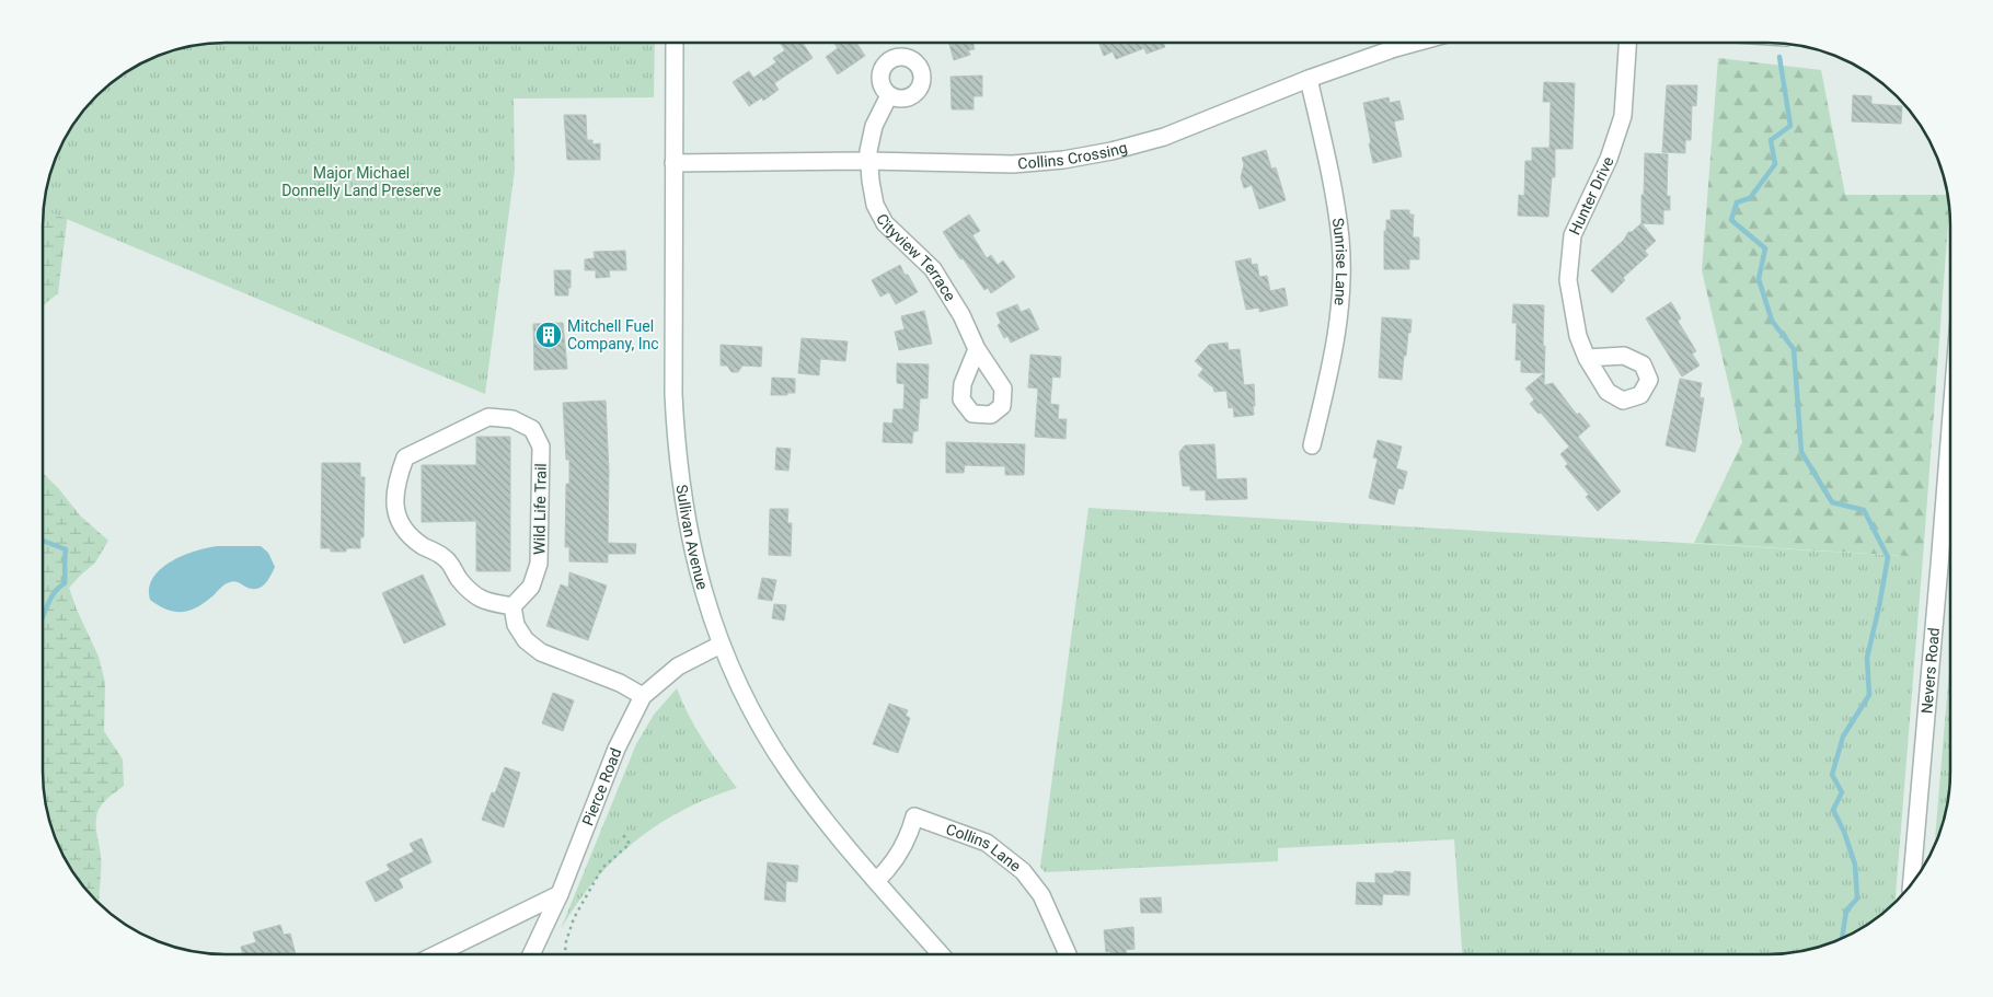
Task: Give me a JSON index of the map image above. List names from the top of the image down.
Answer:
{
  "streets": {
    "street": [
      "Collins Crossing",
      "Hunter Drive",
      "Cityview Terrace",
      "Sunrise Lane",
      "Wild Life Trail",
      "Sullivan Avenue",
      "Nevers Road",
      "Pierce Road",
      "Collins Lane"
    ]
  },
  "crossings": [
    ["Collins Crossing", "Cityview Terrace"],
    ["Collins Crossing", "Sunrise Lane"],
    ["Collins Crossing", "Sullivan Avenue"],
    ["Sullivan Avenue", "Pierce Road"],
    ["Sullivan Avenue", "Collins Lane"]
  ],
  "parks": ["Major Michael Donnelly Land Preserve"],
  "places": {
    "building": ["Mitchell Fuel Company, Inc"]
  }
}
